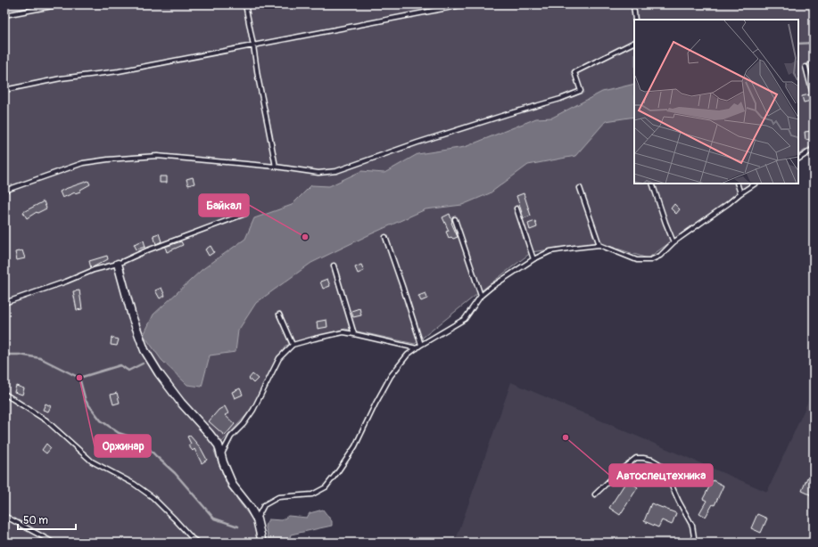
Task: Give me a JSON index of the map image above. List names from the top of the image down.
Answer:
{
  "places": ["Байкал", "Оржинар", "Автоспецтехника"],
  "scale_bar": "50 m"
}
